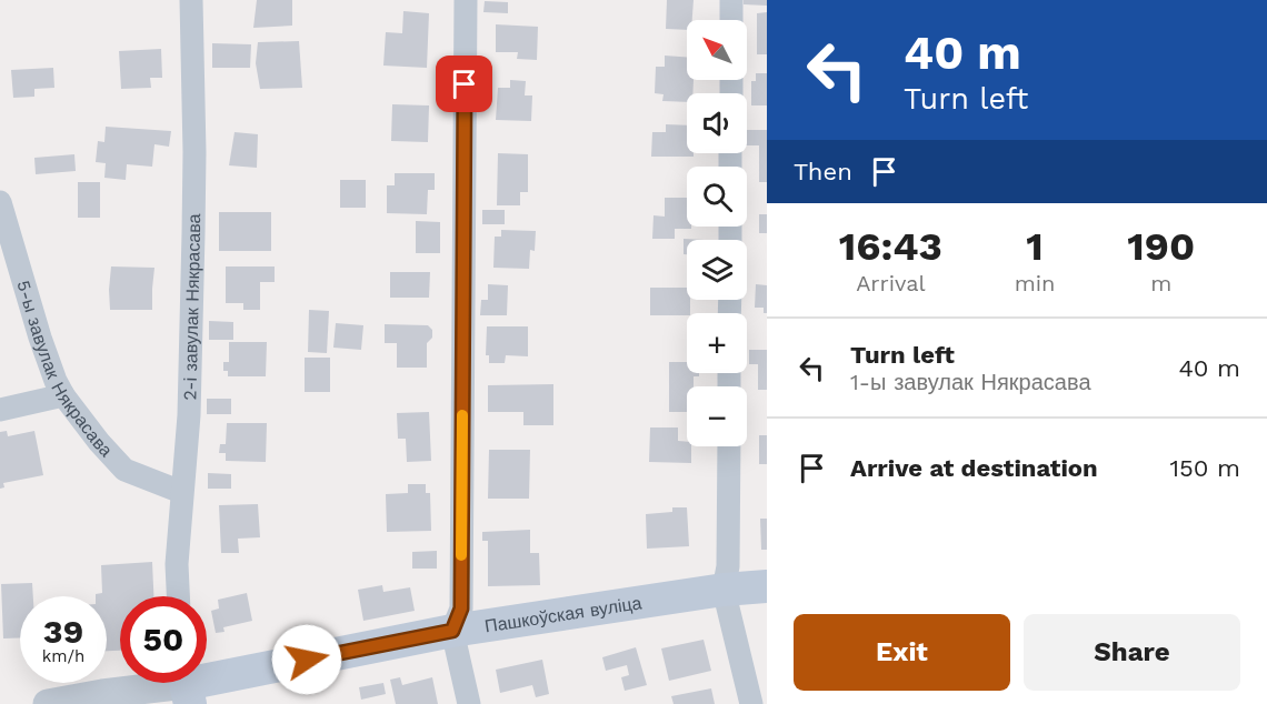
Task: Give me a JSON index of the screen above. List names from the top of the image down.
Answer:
{
  "streets": {
    "main road": ["Пашкоўская вуліца"],
    "street": ["2-і завулак Някрасава", "5-ы завулак Някрасава"]
  },
  "crossings": [
    ["2-і завулак Някрасава", "5-ы завулак Някрасава"]
  ],
  "north": "top left",
  "page": {
    "turn": ["40 m", "Turn left"],
    "map_buttons": ["+", "−"],
    "then": "Then",
    "eta": [
      "16:43",
      "Arrival",
      "1",
      "min",
      "190",
      "m"
    ],
    "list": [
      {
        "name": "Turn left",
        "note": "1-ы завулак Някрасава",
        "value": "40 m"
      },
      {
        "name": "Arrive at destination",
        "value": "150 m"
      }
    ],
    "speed": "39 km/h",
    "limit": "50",
    "buttons": ["Exit", "Share"]
  }
}
